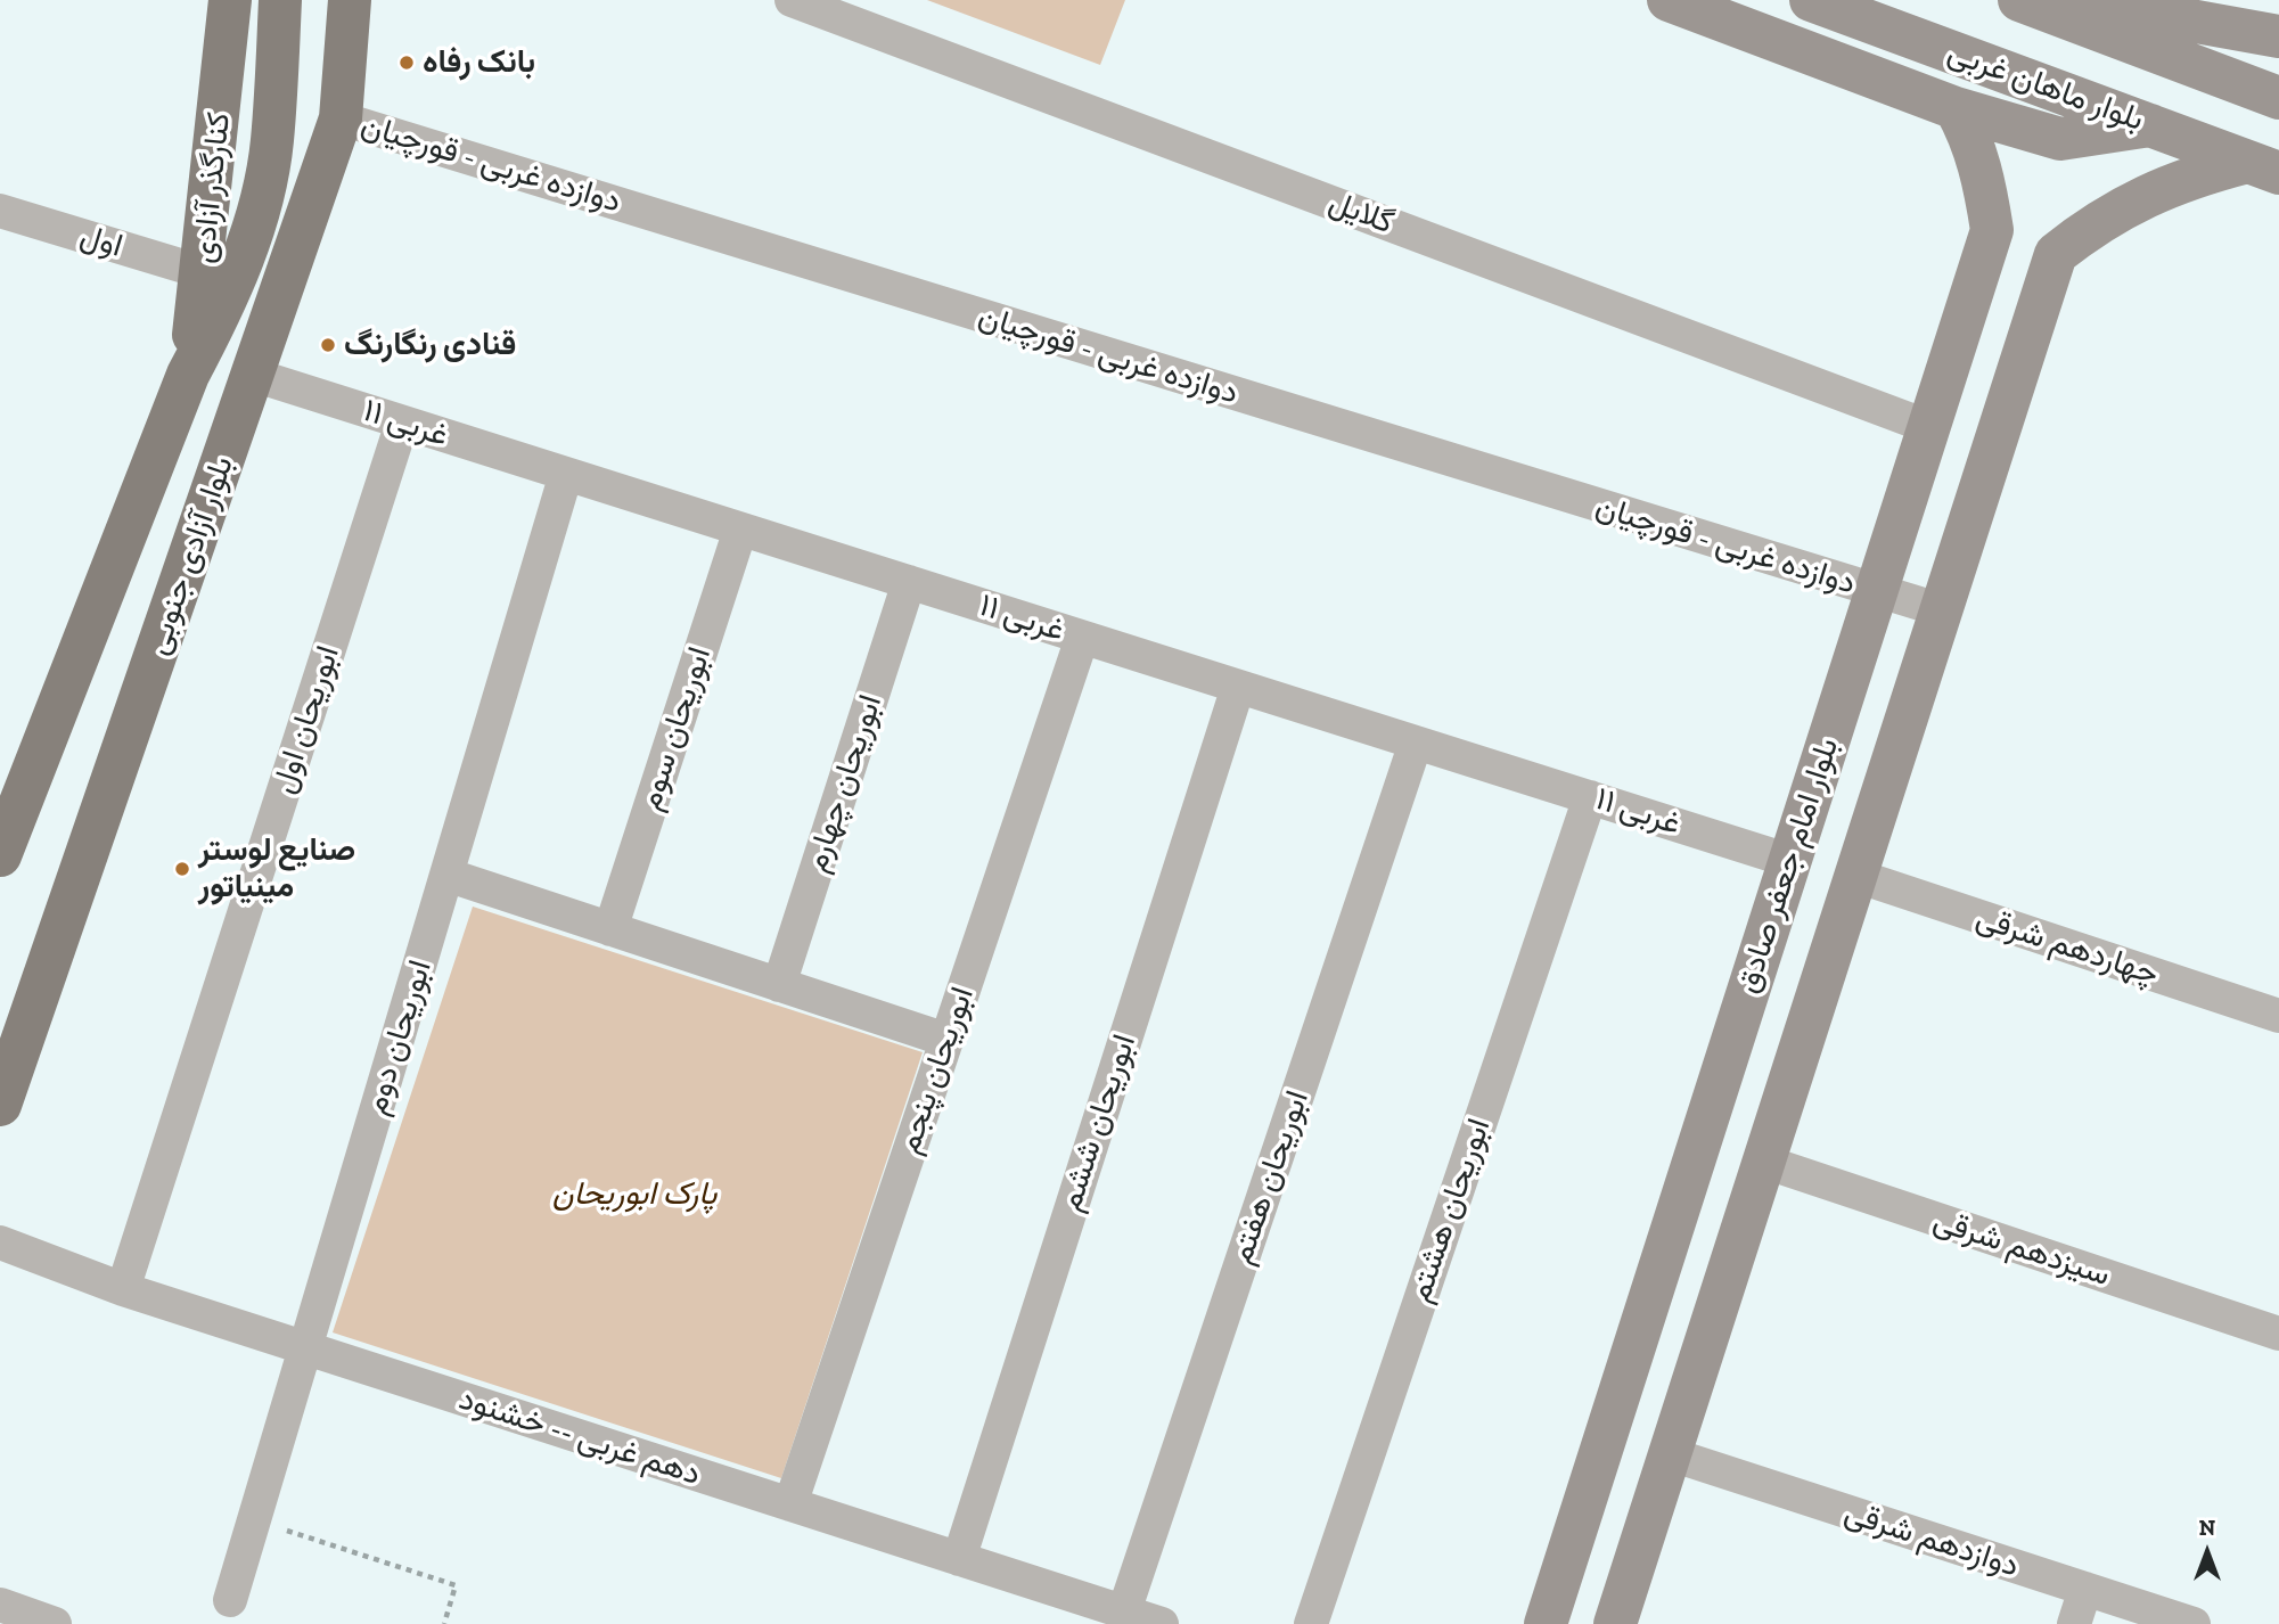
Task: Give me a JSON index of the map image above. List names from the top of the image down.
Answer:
{
  "streets": {
    "main road": [
      "بلوار ماهان غربی",
      "کنارگذر آزادی",
      "بلوار آزادی جنوبی",
      "بلوار امام جعفر صادق"
    ],
    "street": [
      "دوازده غربی - قورچیان",
      "گلایل",
      "اول",
      "۱۱ غربی",
      "ابوریحان اول",
      "ابوریحان سوم",
      "ابوریحان چهارم",
      "چهاردهم شرقی",
      "ابوریحان دوم",
      "ابوریحان پنجم",
      "ابوریحان ششم",
      "ابوریحان هفتم",
      "ابوریحان هشتم",
      "سیزدهم شرقی",
      "دهم غربی -- خشنود",
      "دوازدهم شرقی"
    ]
  },
  "crossings": [
    ["بلوار ماهان غربی", "بلوار امام جعفر صادق"],
    ["دوازده غربی - قورچیان", "بلوار آزادی جنوبی"],
    ["دوازده غربی - قورچیان", "بلوار امام جعفر صادق"],
    ["کنارگذر آزادی", "اول"],
    ["کنارگذر آزادی", "بلوار آزادی جنوبی"],
    ["گلایل", "بلوار امام جعفر صادق"],
    ["۱۱ غربی", "بلوار آزادی جنوبی"],
    ["۱۱ غربی", "ابوریحان اول"],
    ["۱۱ غربی", "ابوریحان سوم"],
    ["۱۱ غربی", "ابوریحان چهارم"],
    ["۱۱ غربی", "بلوار امام جعفر صادق"],
    ["۱۱ غربی", "ابوریحان دوم"],
    ["۱۱ غربی", "ابوریحان پنجم"],
    ["۱۱ غربی", "ابوریحان ششم"],
    ["۱۱ غربی", "ابوریحان هفتم"],
    ["۱۱ غربی", "ابوریحان هشتم"],
    ["ابوریحان اول", "دهم غربی -- خشنود"],
    ["بلوار امام جعفر صادق", "چهاردهم شرقی"],
    ["بلوار امام جعفر صادق", "سیزدهم شرقی"],
    ["بلوار امام جعفر صادق", "دوازدهم شرقی"],
    ["ابوریحان دوم", "دهم غربی -- خشنود"],
    ["ابوریحان پنجم", "دهم غربی -- خشنود"],
    ["ابوریحان ششم", "دهم غربی -- خشنود"],
    ["ابوریحان هفتم", "دهم غربی -- خشنود"]
  ],
  "parks": ["پارک ابوریحان"],
  "places": ["بانک رفاه", "قنادی رنگارنگ", "صنایع لوستر مینیاتور"],
  "north": "top"
}
